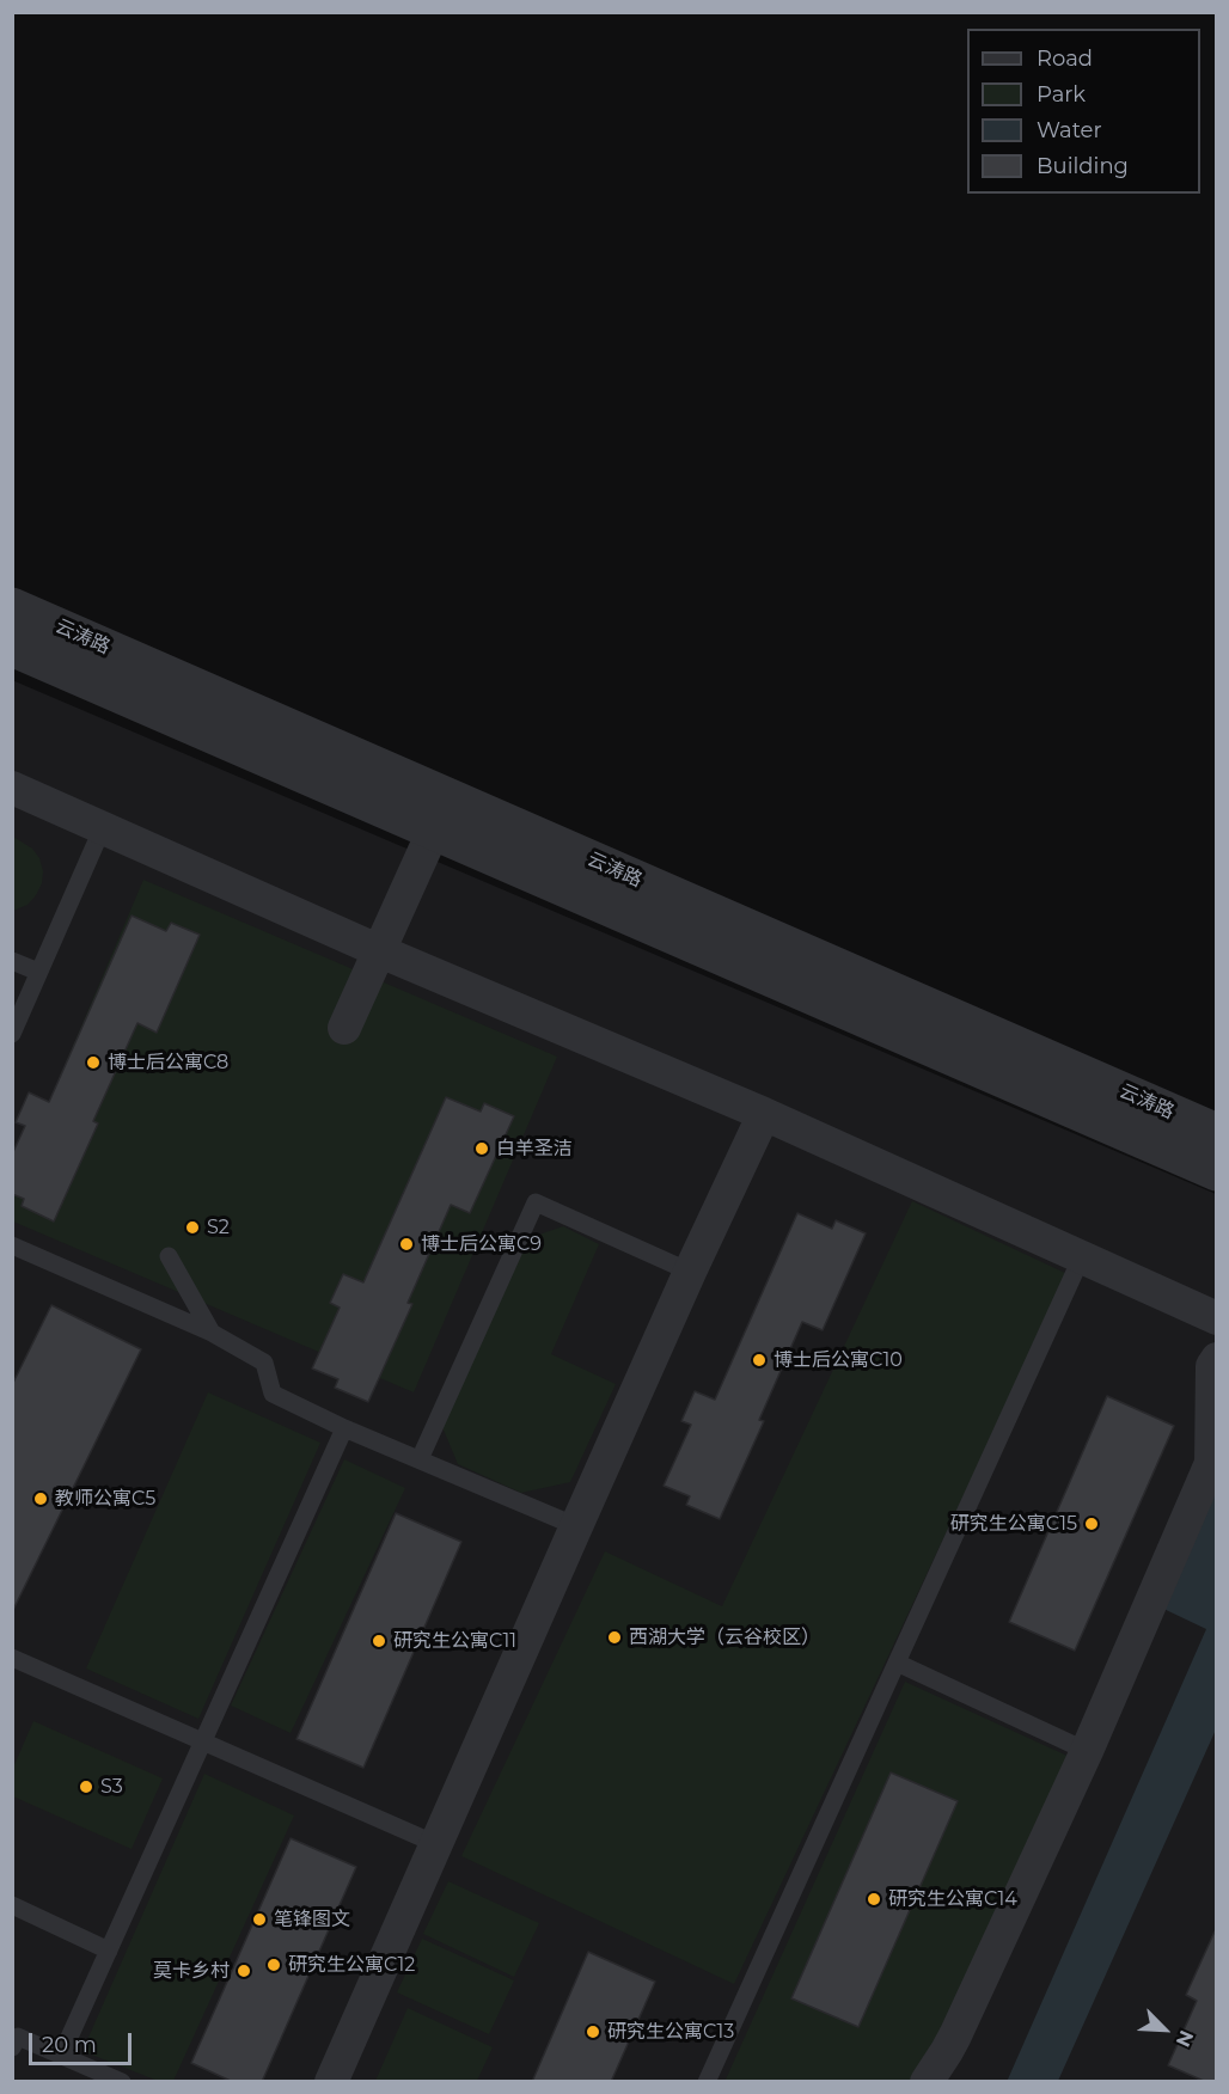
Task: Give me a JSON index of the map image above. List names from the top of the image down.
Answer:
{
  "streets": {
    "street": ["云涛路"]
  },
  "places": [
    "博士后公寓C8",
    "白羊圣洁",
    "S2",
    "博士后公寓C9",
    "博士后公寓C10",
    "教师公寓C5",
    "研究生公寓C15",
    "西湖大学（云谷校区）",
    "研究生公寓C11",
    "S3",
    "研究生公寓C14",
    "笔锋图文",
    "研究生公寓C12",
    "莫卡乡村",
    "研究生公寓C13"
  ],
  "legend": [
    "Road",
    "Park",
    "Water",
    "Building"
  ],
  "scale_bar": "20 m",
  "north": "bottom right"
}
